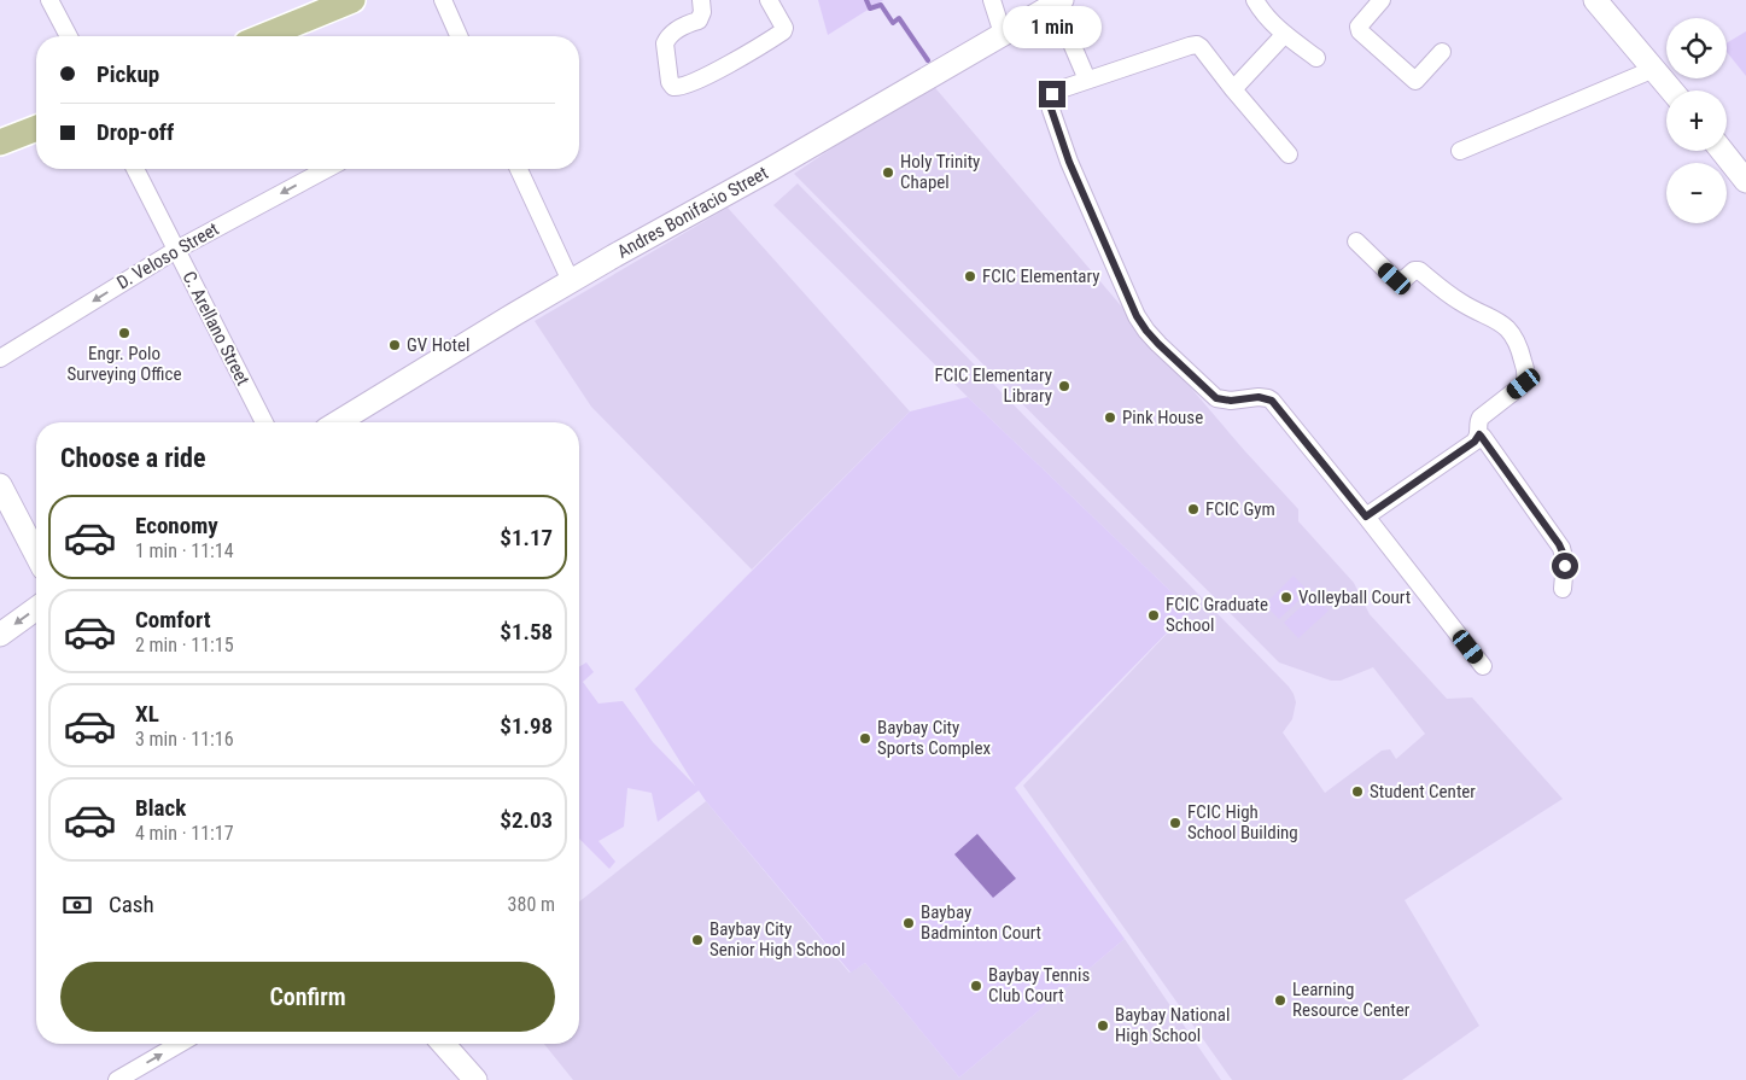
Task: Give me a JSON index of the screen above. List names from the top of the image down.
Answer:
{
  "streets": {
    "street": ["Andres Bonifacio Street", "D. Veloso Street", "C. Arellano Street"]
  },
  "crossings": [
    ["D. Veloso Street", "C. Arellano Street"]
  ],
  "one_way": ["D. Veloso Street"],
  "places": [
    "Holy Trinity Chapel",
    "FCIC Elementary",
    "Engr. Polo Surveying Office",
    "GV Hotel",
    "FCIC Elementary Library",
    "Pink House",
    "FCIC Gym",
    "Volleyball Court",
    "FCIC Graduate School",
    "Baybay City Sports Complex",
    "Student Center",
    "FCIC High School Building",
    "Baybay Badminton Court",
    "Baybay City Senior High School",
    "Baybay Tennis Club Court",
    "Learning Resource Center",
    "Baybay National High School"
  ],
  "page": {
    "bubble": "1 min",
    "map_buttons": ["+", "−"],
    "banner": ["Pickup", "Drop-off"],
    "heading": "Choose a ride",
    "list": [
      {
        "name": "Economy",
        "note": "1 min · 11:14",
        "value": "$1.17"
      },
      {
        "name": "Comfort",
        "note": "2 min · 11:15",
        "value": "$1.58"
      },
      {
        "name": "XL",
        "note": "3 min · 11:16",
        "value": "$1.98"
      },
      {
        "name": "Black",
        "note": "4 min · 11:17",
        "value": "$2.03"
      }
    ],
    "pay": ["Cash", "380 m"],
    "buttons": "Confirm"
  }
}
